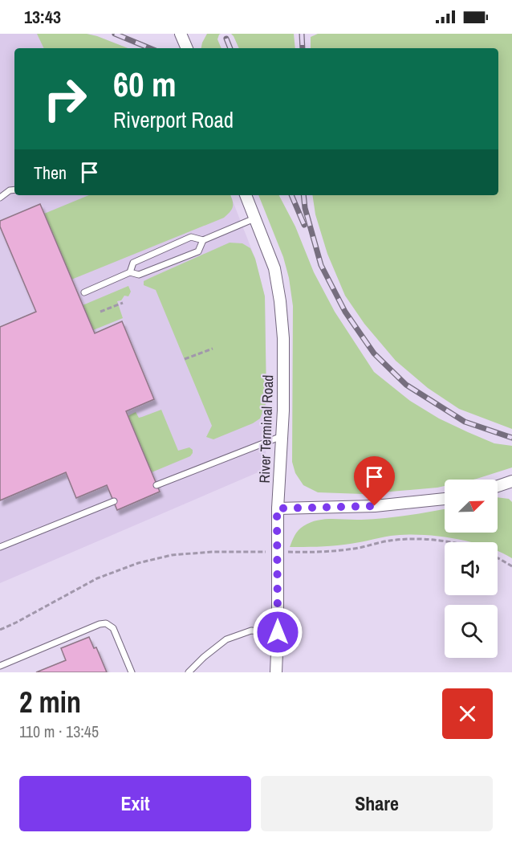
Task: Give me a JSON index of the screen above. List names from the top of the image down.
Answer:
{
  "streets": {
    "street": ["River Terminal Road"]
  },
  "north": "top right",
  "page": {
    "status": "13:43",
    "turn": ["60 m", "Riverport Road"],
    "then": "Then",
    "heading": ["2 min", "110 m · 13:45"],
    "buttons": ["Exit", "Share"]
  }
}
